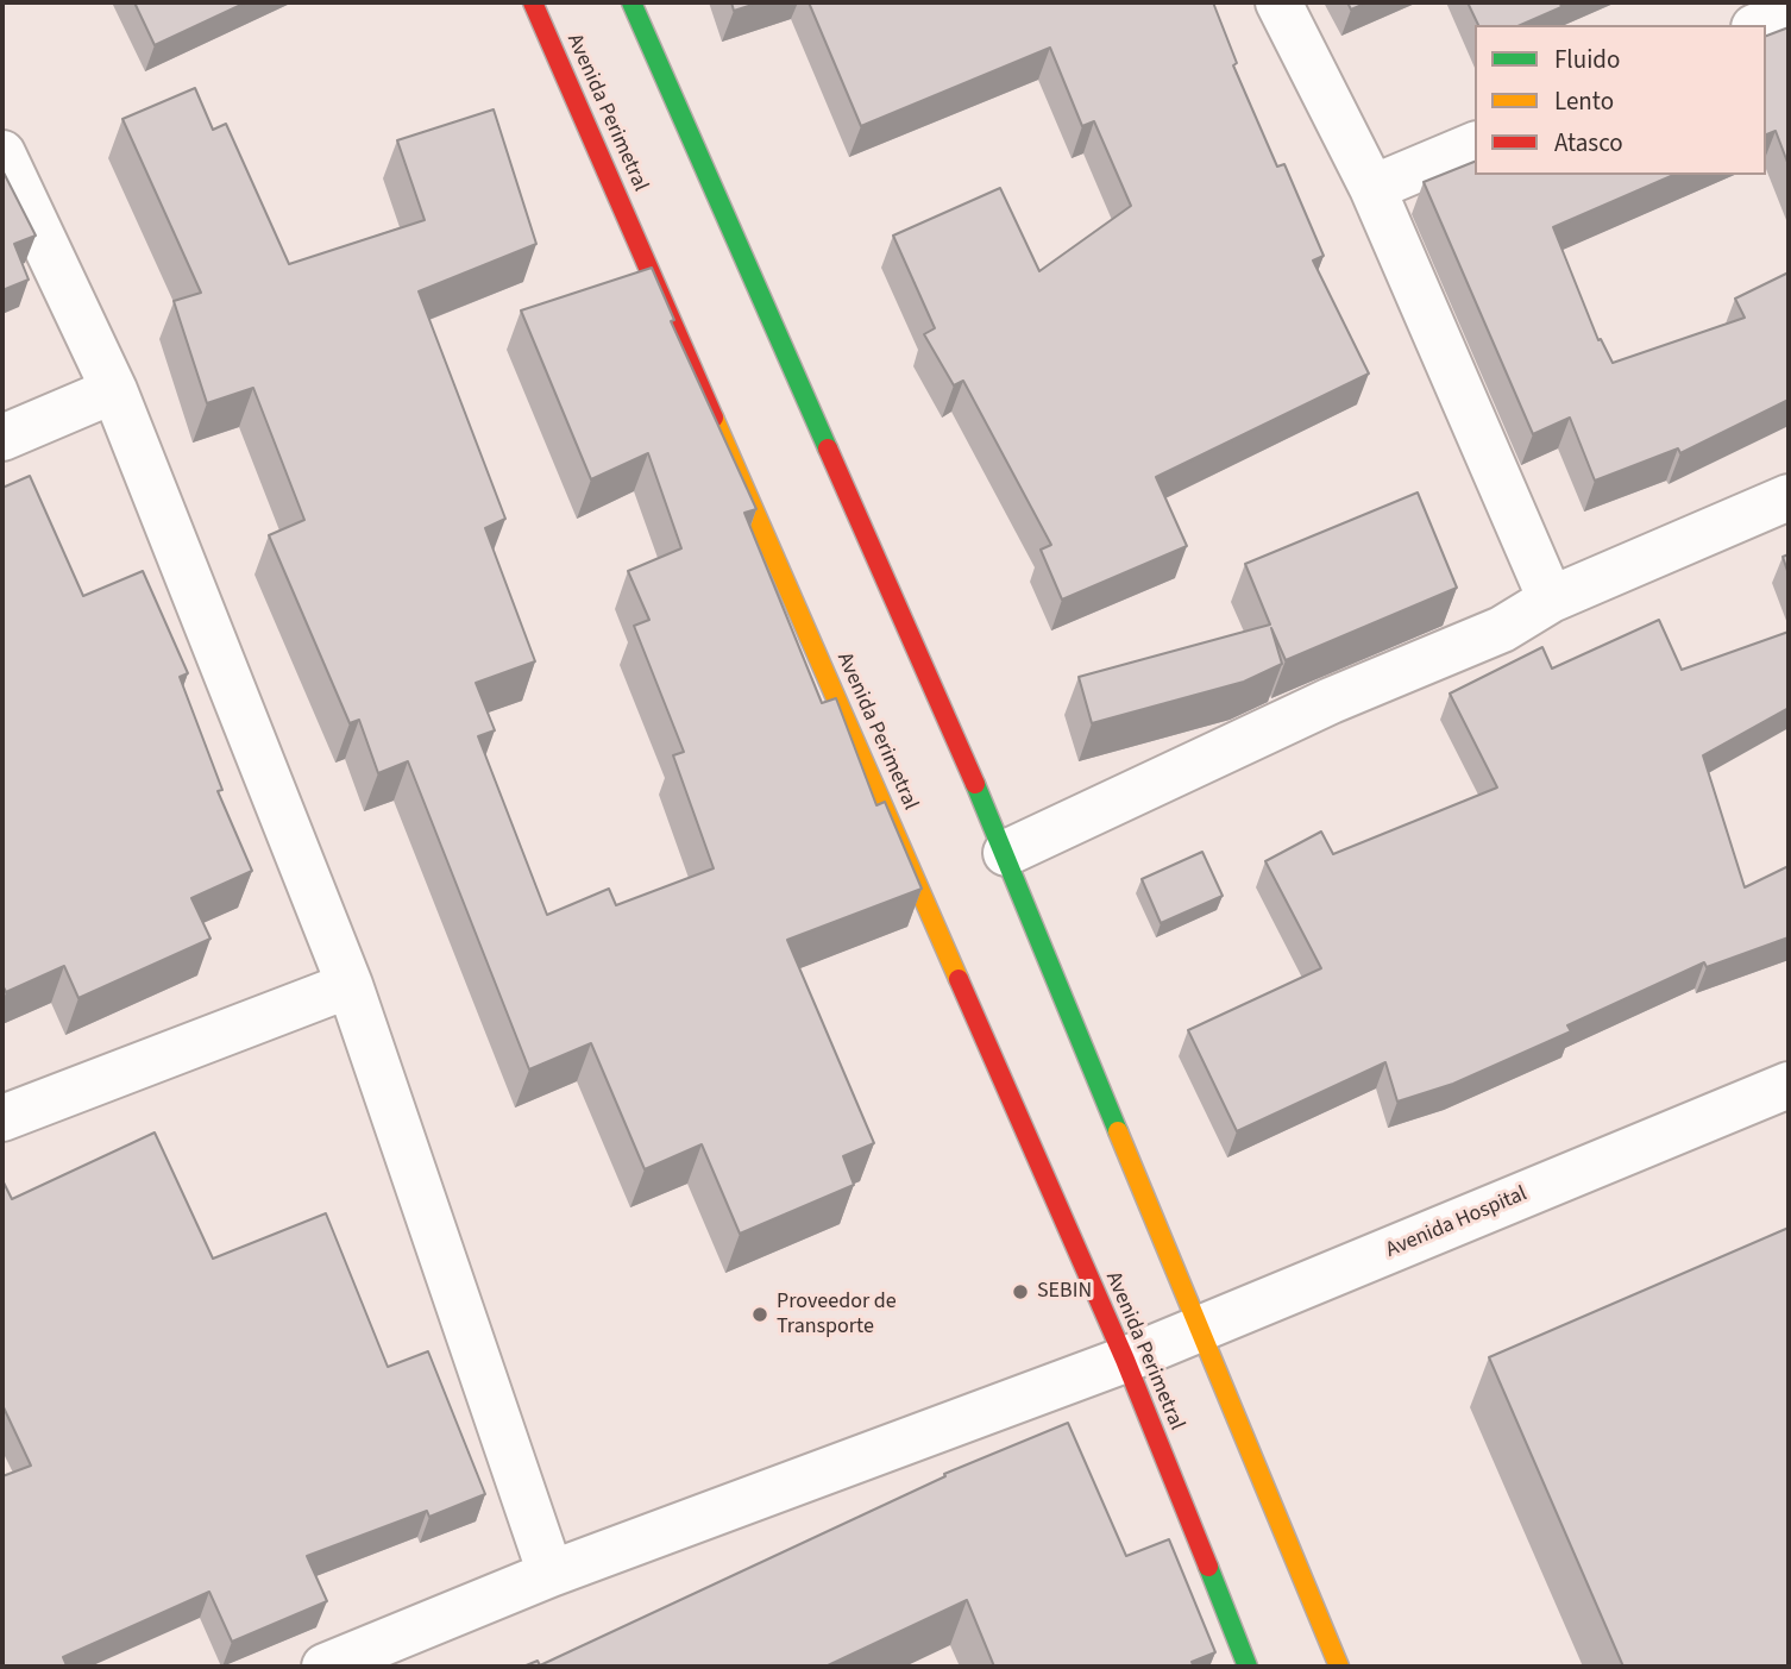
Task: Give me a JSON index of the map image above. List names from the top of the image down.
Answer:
{
  "streets": {
    "street": ["Avenida Perimetral", "Avenida Hospital"]
  },
  "crossings": [
    ["Avenida Perimetral", "Avenida Hospital"]
  ],
  "places": ["SEBIN", "Proveedor de Transporte"],
  "legend": ["Fluido", "Lento", "Atasco"]
}
